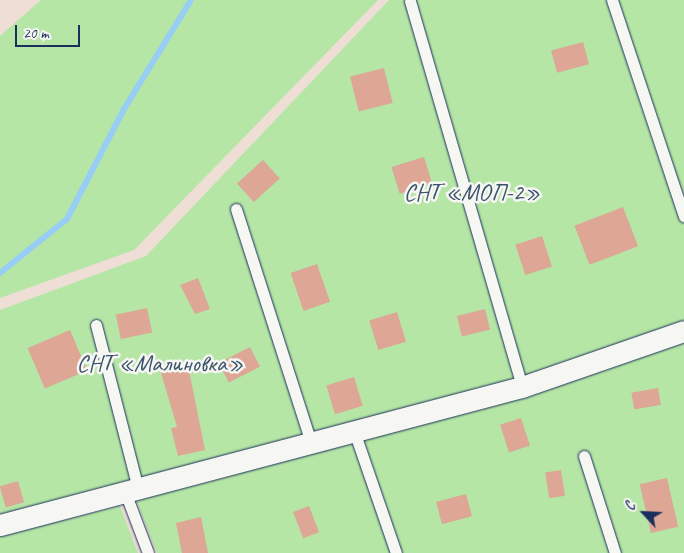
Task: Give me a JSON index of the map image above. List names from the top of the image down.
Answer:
{
  "parks": ["СНТ «МОП-2»", "СНТ «Малиновка»"],
  "scale_bar": "20 m",
  "north": "top left"
}
